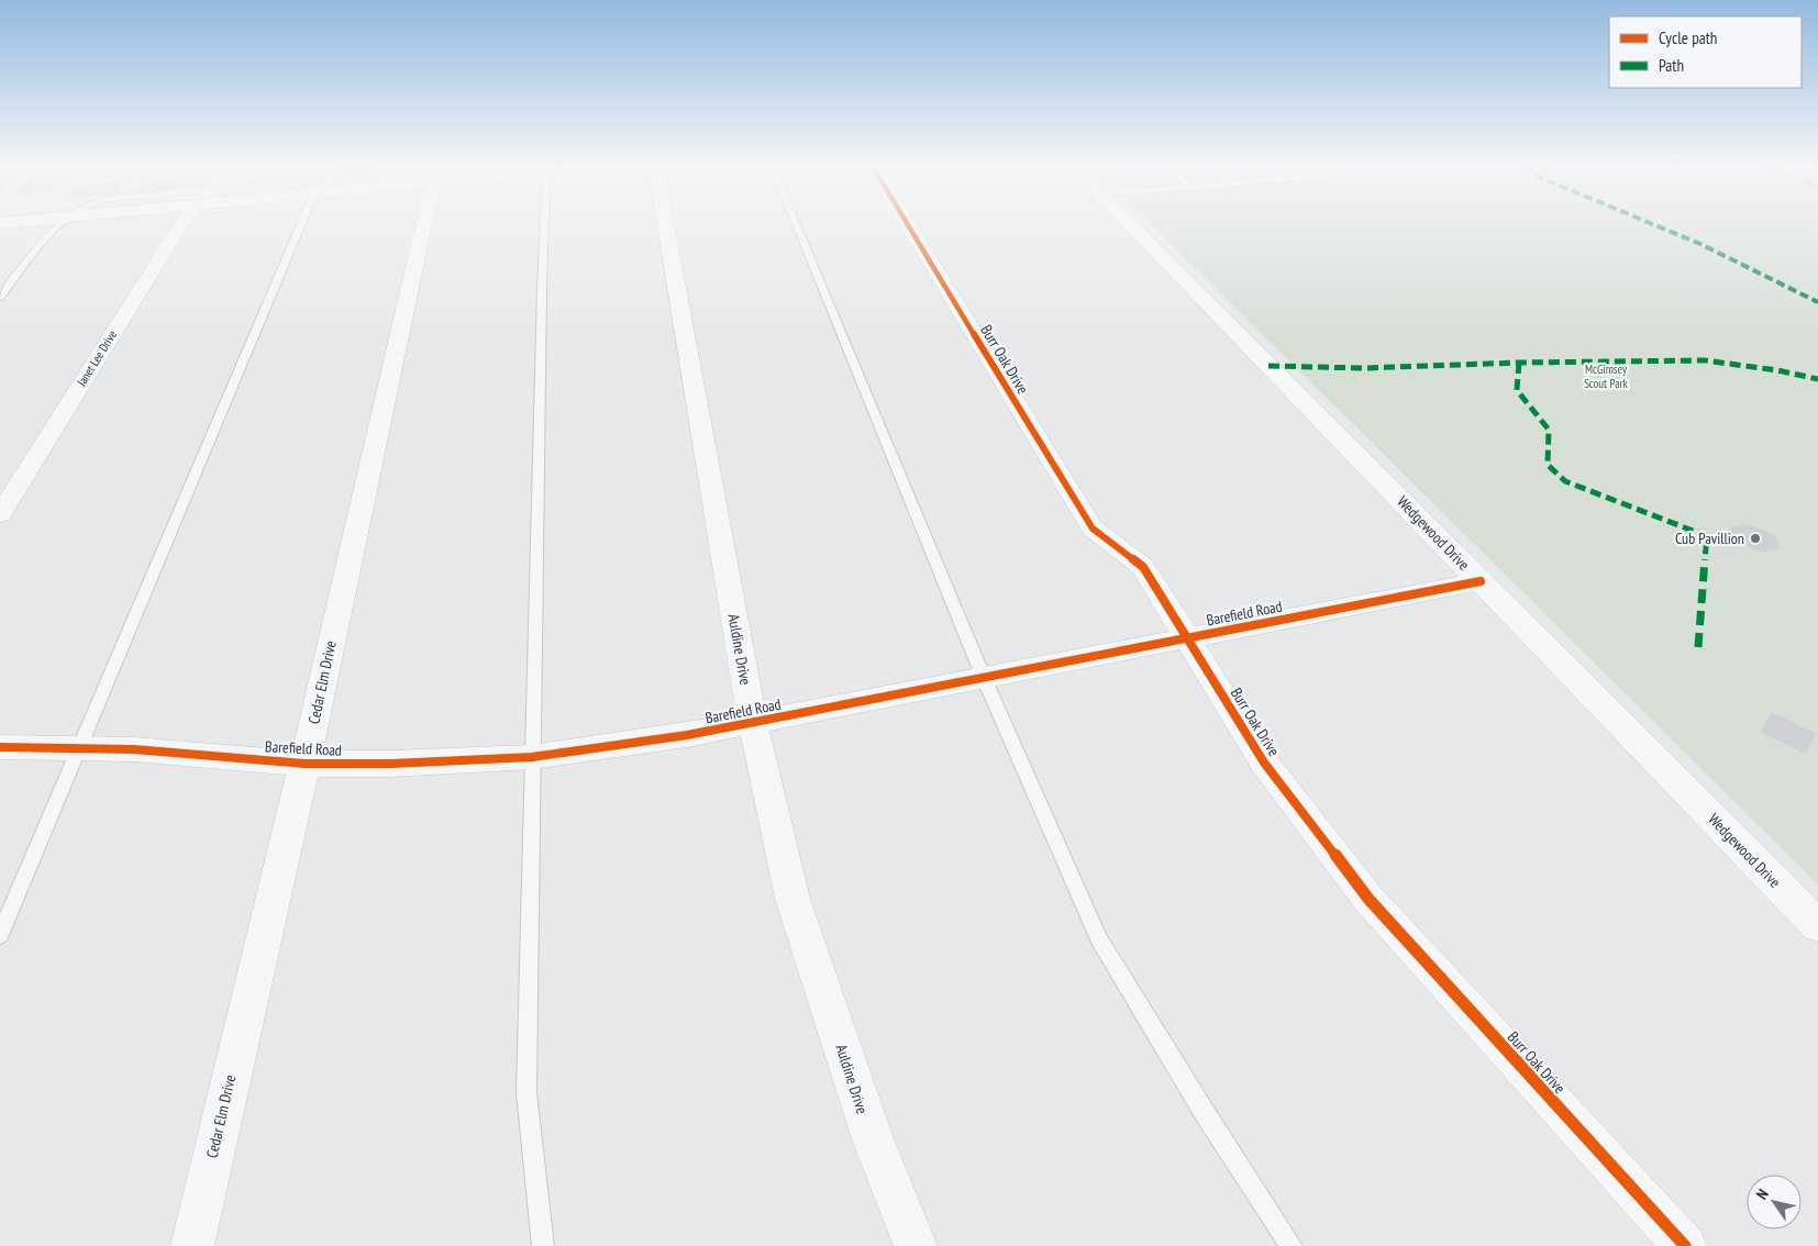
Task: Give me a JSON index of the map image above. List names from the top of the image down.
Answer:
{
  "streets": {
    "street": [
      "Janet Lee Drive",
      "Burr Oak Drive",
      "Wedgewood Drive",
      "Barefield Road",
      "Auldine Drive",
      "Cedar Elm Drive"
    ]
  },
  "crossings": [
    ["Burr Oak Drive", "Barefield Road"],
    ["Wedgewood Drive", "Barefield Road"],
    ["Barefield Road", "Auldine Drive"],
    ["Barefield Road", "Cedar Elm Drive"]
  ],
  "parks": ["McGimsey Scout Park"],
  "places": ["Cub Pavillion"],
  "legend": ["Cycle path", "Path"],
  "north": "top left"
}
